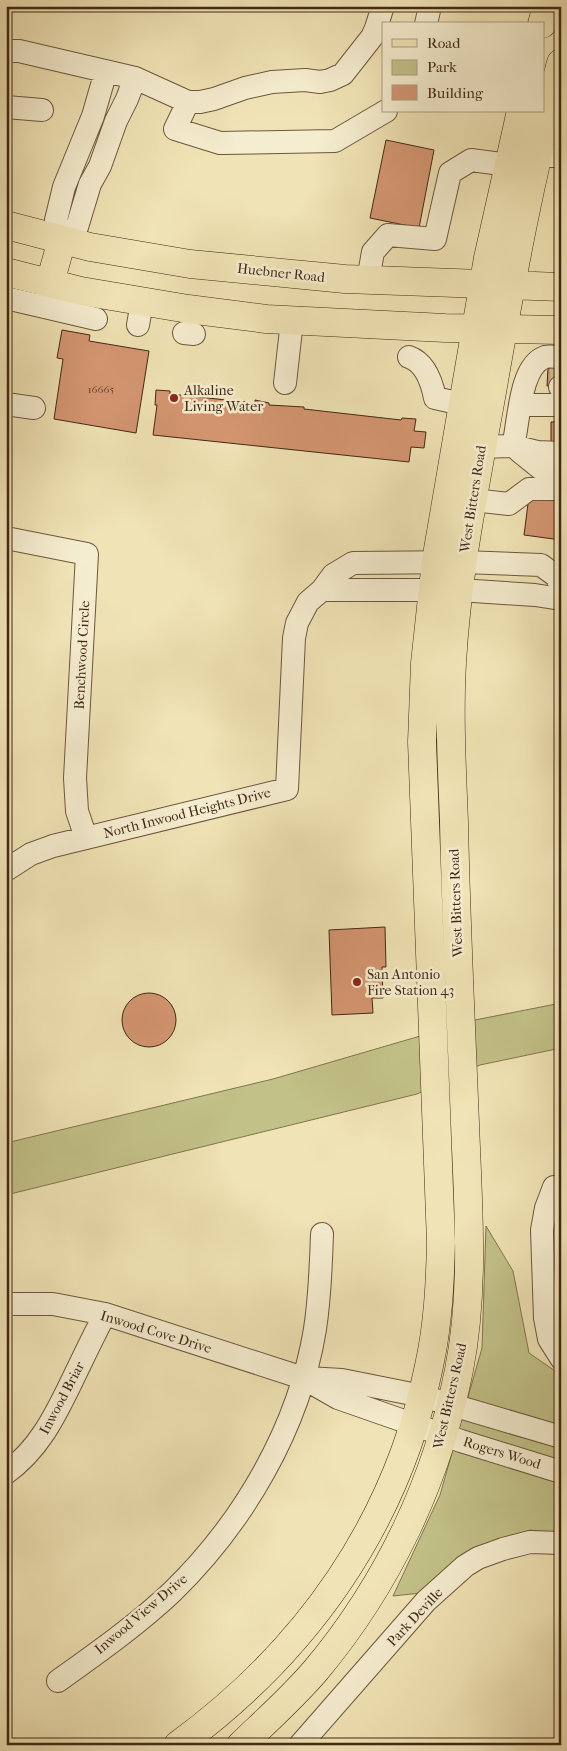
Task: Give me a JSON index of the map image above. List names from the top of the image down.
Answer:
{
  "streets": {
    "main road": ["Huebner Road", "West Bitters Road"],
    "street": [
      "Benchwood Circle",
      "North Inwood Heights Drive",
      "Inwood Cove Drive",
      "Inwood Briar",
      "Rogers Wood",
      "Inwood View Drive",
      "Park Deville"
    ]
  },
  "crossings": [
    ["Huebner Road", "West Bitters Road"],
    ["West Bitters Road", "North Inwood Heights Drive"],
    ["West Bitters Road", "Inwood Cove Drive"],
    ["West Bitters Road", "Rogers Wood"],
    ["Benchwood Circle", "North Inwood Heights Drive"],
    ["Inwood Cove Drive", "Inwood Briar"],
    ["Inwood Cove Drive", "Rogers Wood"],
    ["Inwood Cove Drive", "Inwood View Drive"]
  ],
  "places": ["Alkaline Living Water", "San Antonio Fire Station 43"],
  "house_numbers": ["16665"],
  "legend": ["Road", "Park", "Building"]
}
